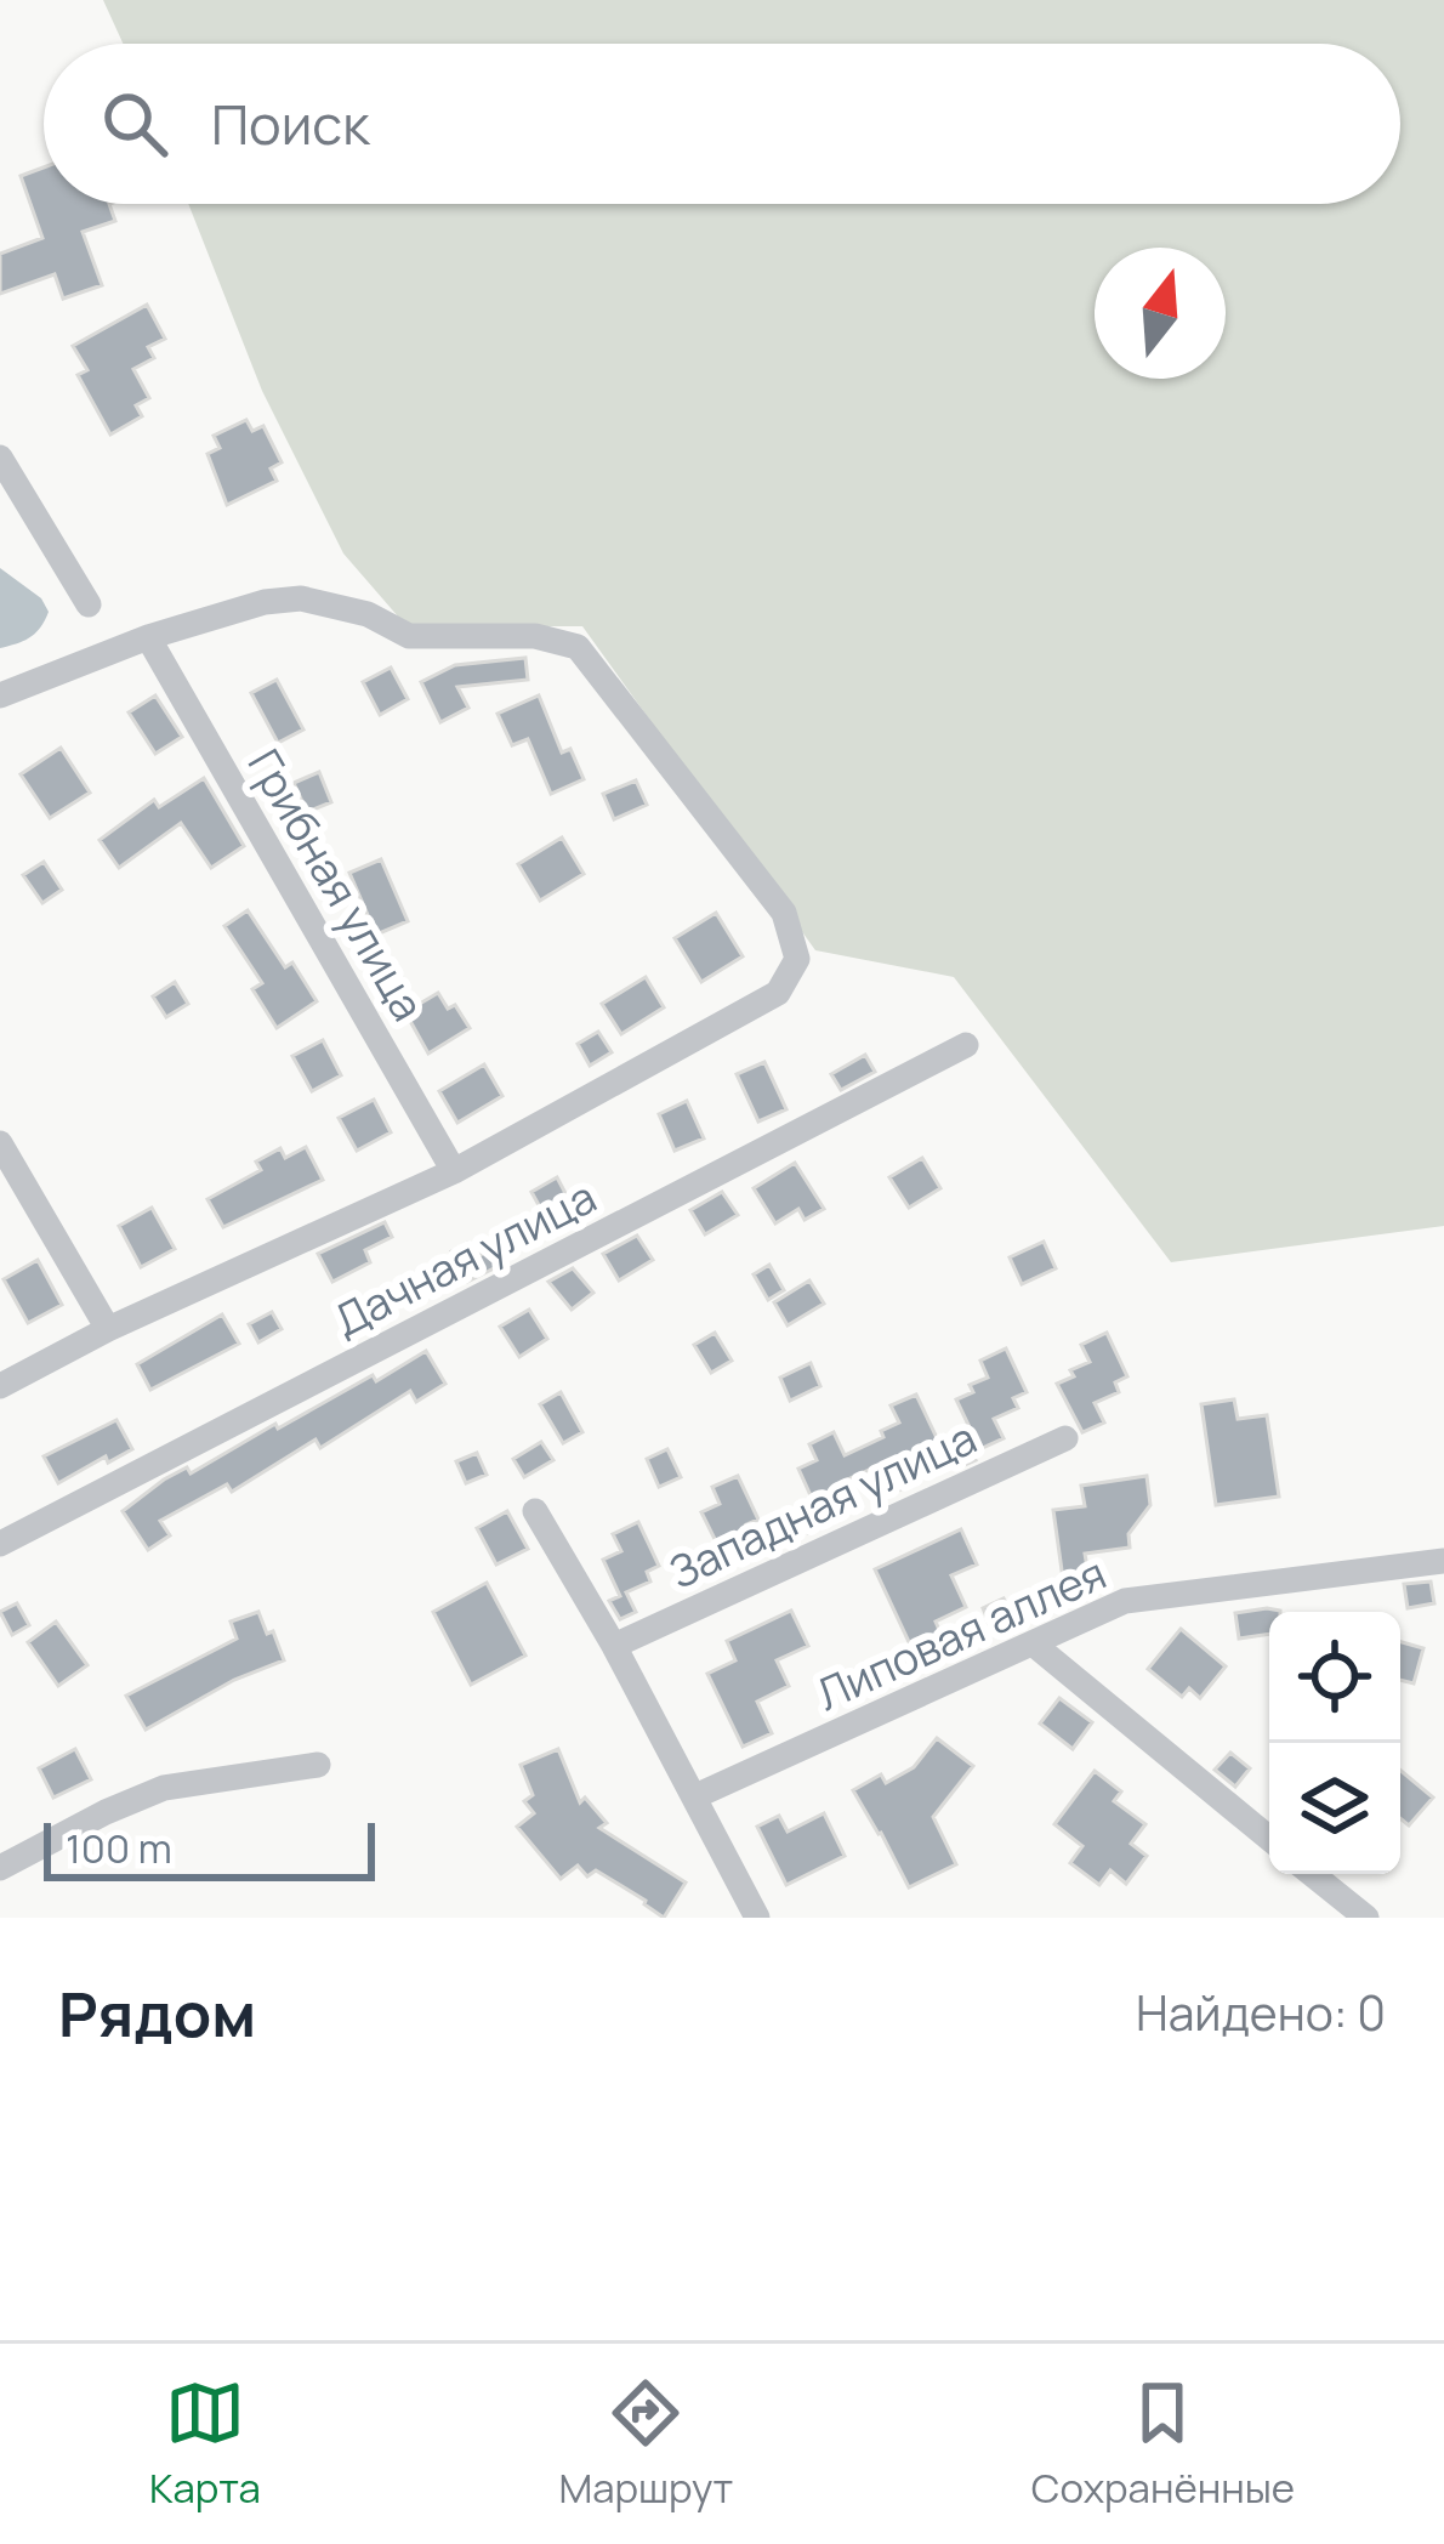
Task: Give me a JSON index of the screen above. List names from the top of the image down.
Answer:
{
  "streets": {
    "street": [
      "Грибная улица",
      "Дачная улица",
      "Западная улица",
      "Липовая аллея"
    ]
  },
  "scale_bar": "100 m",
  "north": "top",
  "page": {
    "search": "Поиск",
    "scale": "100 m",
    "heading": ["Рядом", "Найдено: 0"],
    "nav": ["Карта", "Маршрут", "Сохранённые"]
  }
}
